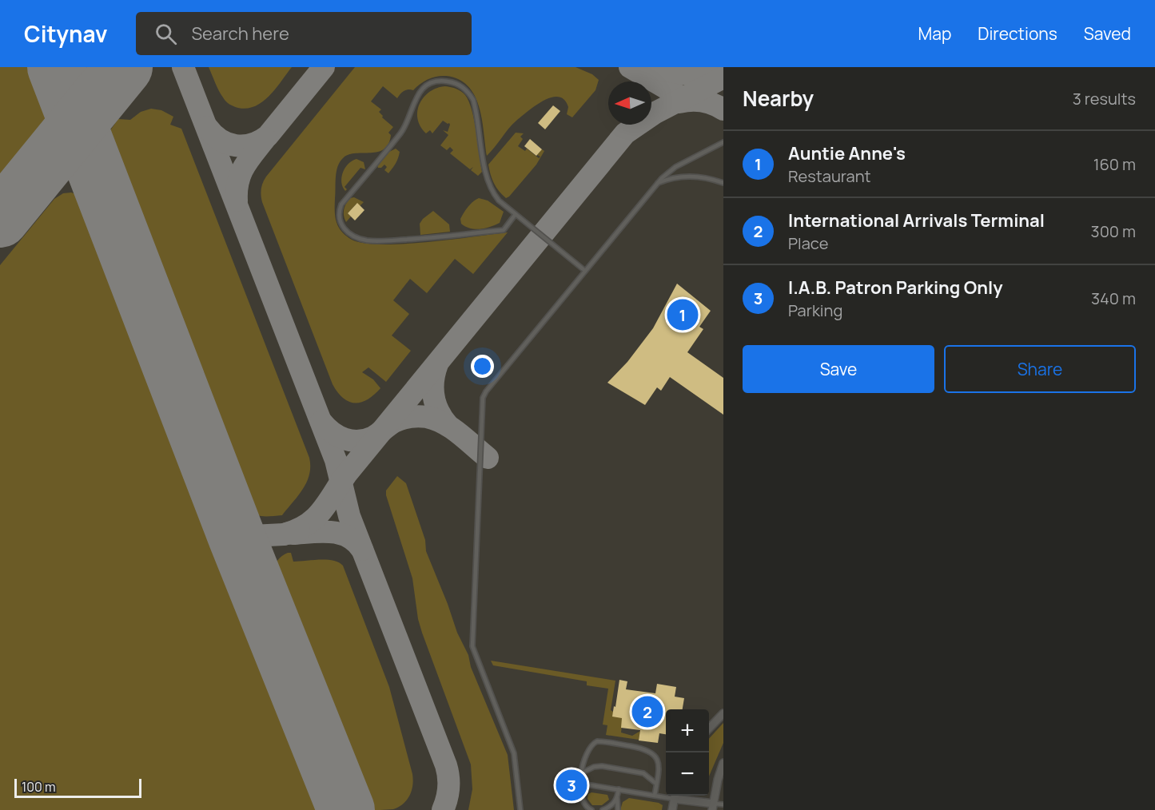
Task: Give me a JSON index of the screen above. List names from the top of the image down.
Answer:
{
  "scale_bar": "100 m",
  "north": "left",
  "page": {
    "header": "Citynav",
    "search": "Search here",
    "nav": ["Map", "Directions", "Saved"],
    "heading": ["Nearby", "3 results"],
    "list": [
      {
        "mark": "1",
        "name": "Auntie Anne's",
        "note": "Restaurant",
        "value": "160 m"
      },
      {
        "mark": "2",
        "name": "International Arrivals Terminal",
        "note": "Place",
        "value": "300 m"
      },
      {
        "mark": "3",
        "name": "I.A.B. Patron Parking Only",
        "note": "Parking",
        "value": "340 m"
      }
    ],
    "pins": ["1", "2", "3"],
    "buttons": ["Save", "Share"],
    "map_buttons": ["+", "−"],
    "scale": "100 m"
  }
}
